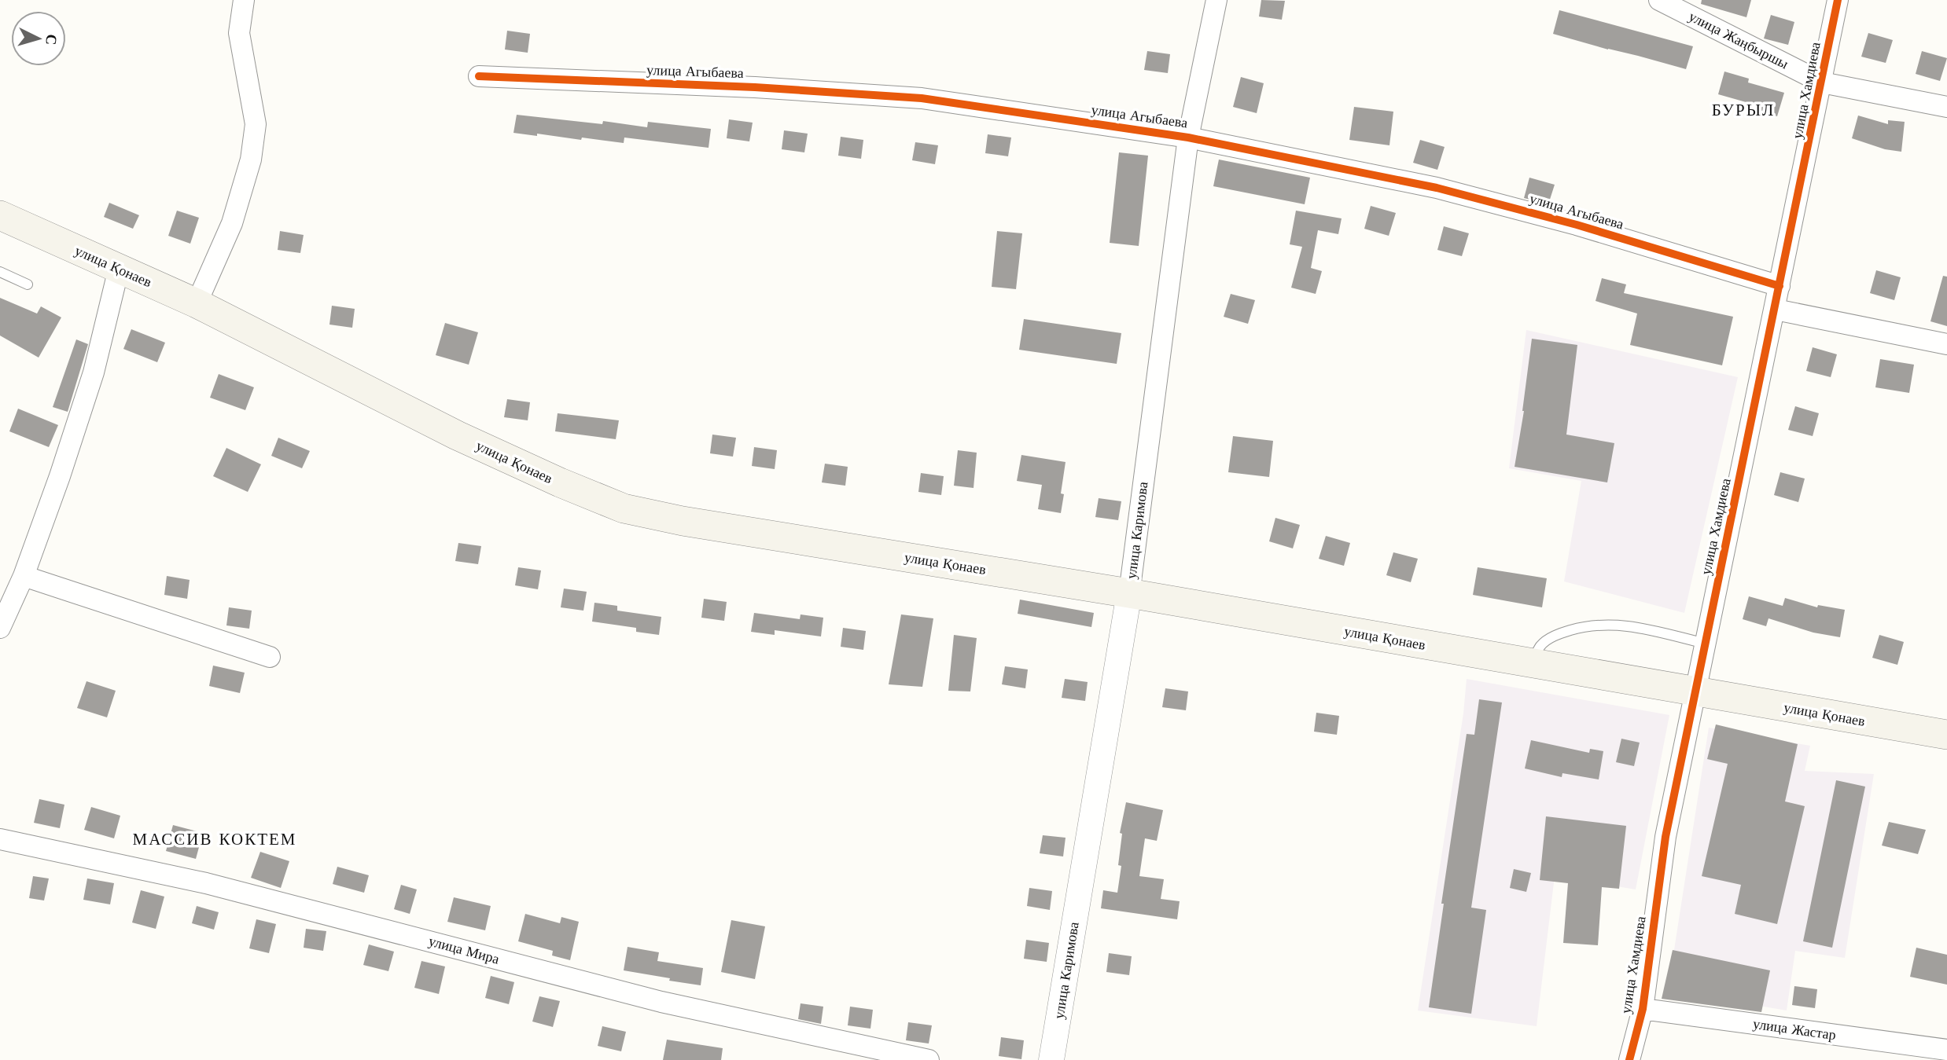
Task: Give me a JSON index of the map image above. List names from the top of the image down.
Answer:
{
  "streets": {
    "main road": ["улица Қонаев"],
    "street": [
      "улица Жаңбыршы",
      "улица Агыбаева",
      "улица Хамдиева",
      "улица Каримова",
      "улица Мира",
      "улица Жастар"
    ]
  },
  "crossings": [
    ["улица Жаңбыршы", "улица Хамдиева"],
    ["улица Агыбаева", "улица Хамдиева"],
    ["улица Агыбаева", "улица Каримова"],
    ["улица Хамдиева", "улица Қонаев"],
    ["улица Хамдиева", "улица Жастар"],
    ["улица Қонаев", "улица Каримова"]
  ],
  "districts": ["БУРЫЛ", "МАССИВ КОКТЕМ"],
  "north": "right"
}
